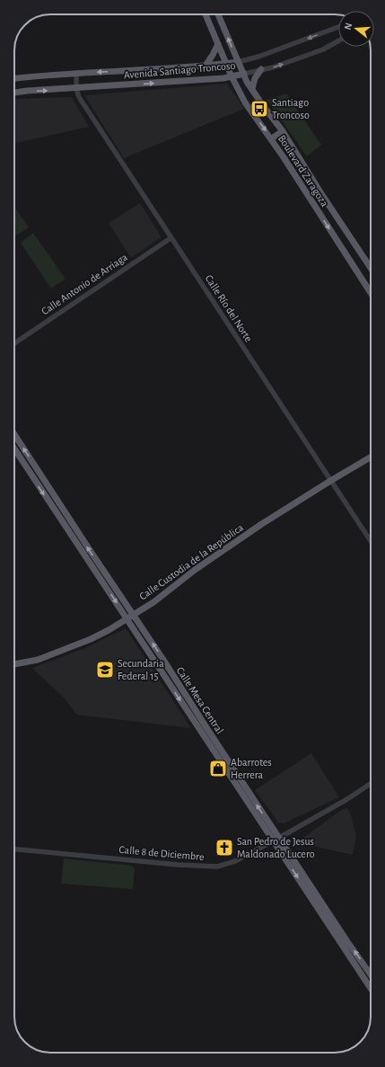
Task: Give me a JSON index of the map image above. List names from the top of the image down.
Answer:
{
  "streets": {
    "main road": [
      "Avenida Santiago Troncoso",
      "Boulevard Zaragoza",
      "Calle Custodia de la República",
      "Calle Mesa Central"
    ],
    "street": ["Calle Antonio de Arriaga", "Calle Río del Norte", "Calle 8 de Diciembre"]
  },
  "crossings": [
    ["Avenida Santiago Troncoso", "Boulevard Zaragoza"],
    ["Avenida Santiago Troncoso", "Calle Río del Norte"],
    ["Calle Antonio de Arriaga", "Calle Río del Norte"],
    ["Calle Río del Norte", "Calle Custodia de la República"],
    ["Calle Custodia de la República", "Calle Mesa Central"],
    ["Calle Mesa Central", "Calle 8 de Diciembre"]
  ],
  "places": {
    "bus stop": ["Santiago Troncoso"],
    "school or university": ["Secundaria Federal 15"],
    "shop": ["Abarrotes Herrera"],
    "church": ["San Pedro de Jesus Maldonado Lucero"]
  },
  "north": "left"
}
